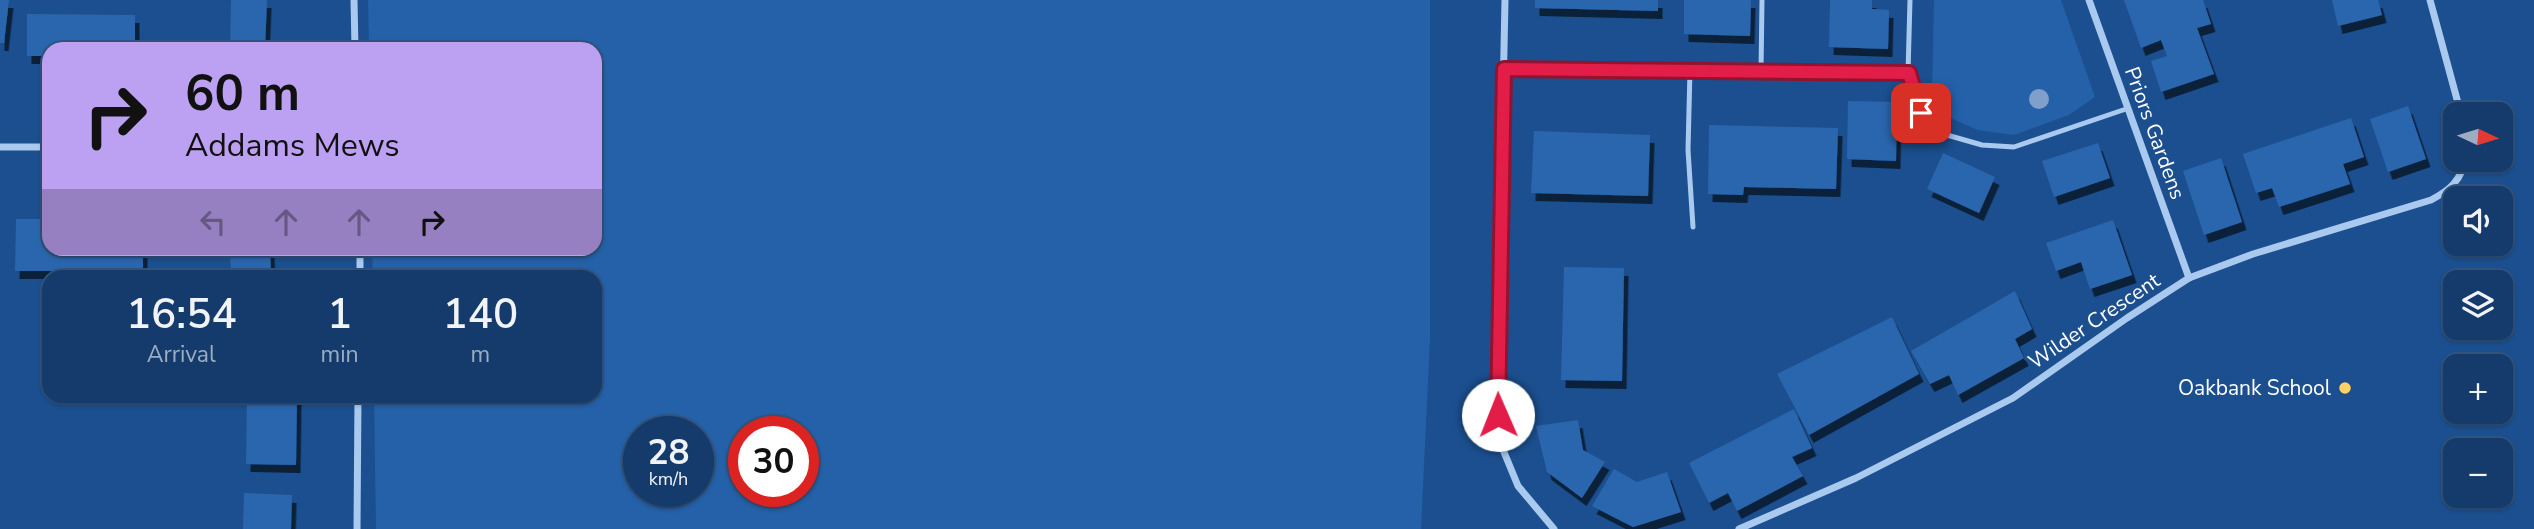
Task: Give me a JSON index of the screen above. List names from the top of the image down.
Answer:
{
  "streets": {
    "street": ["Priors Gardens", "Wilder Crescent"]
  },
  "crossings": [
    ["Priors Gardens", "Wilder Crescent"]
  ],
  "places": ["Oakbank School"],
  "north": "right",
  "page": {
    "turn": ["60 m", "Addams Mews"],
    "map_buttons": ["+", "−"],
    "eta": [
      "16:54",
      "Arrival",
      "1",
      "min",
      "140",
      "m"
    ],
    "speed": "28 km/h",
    "limit": "30"
  }
}
